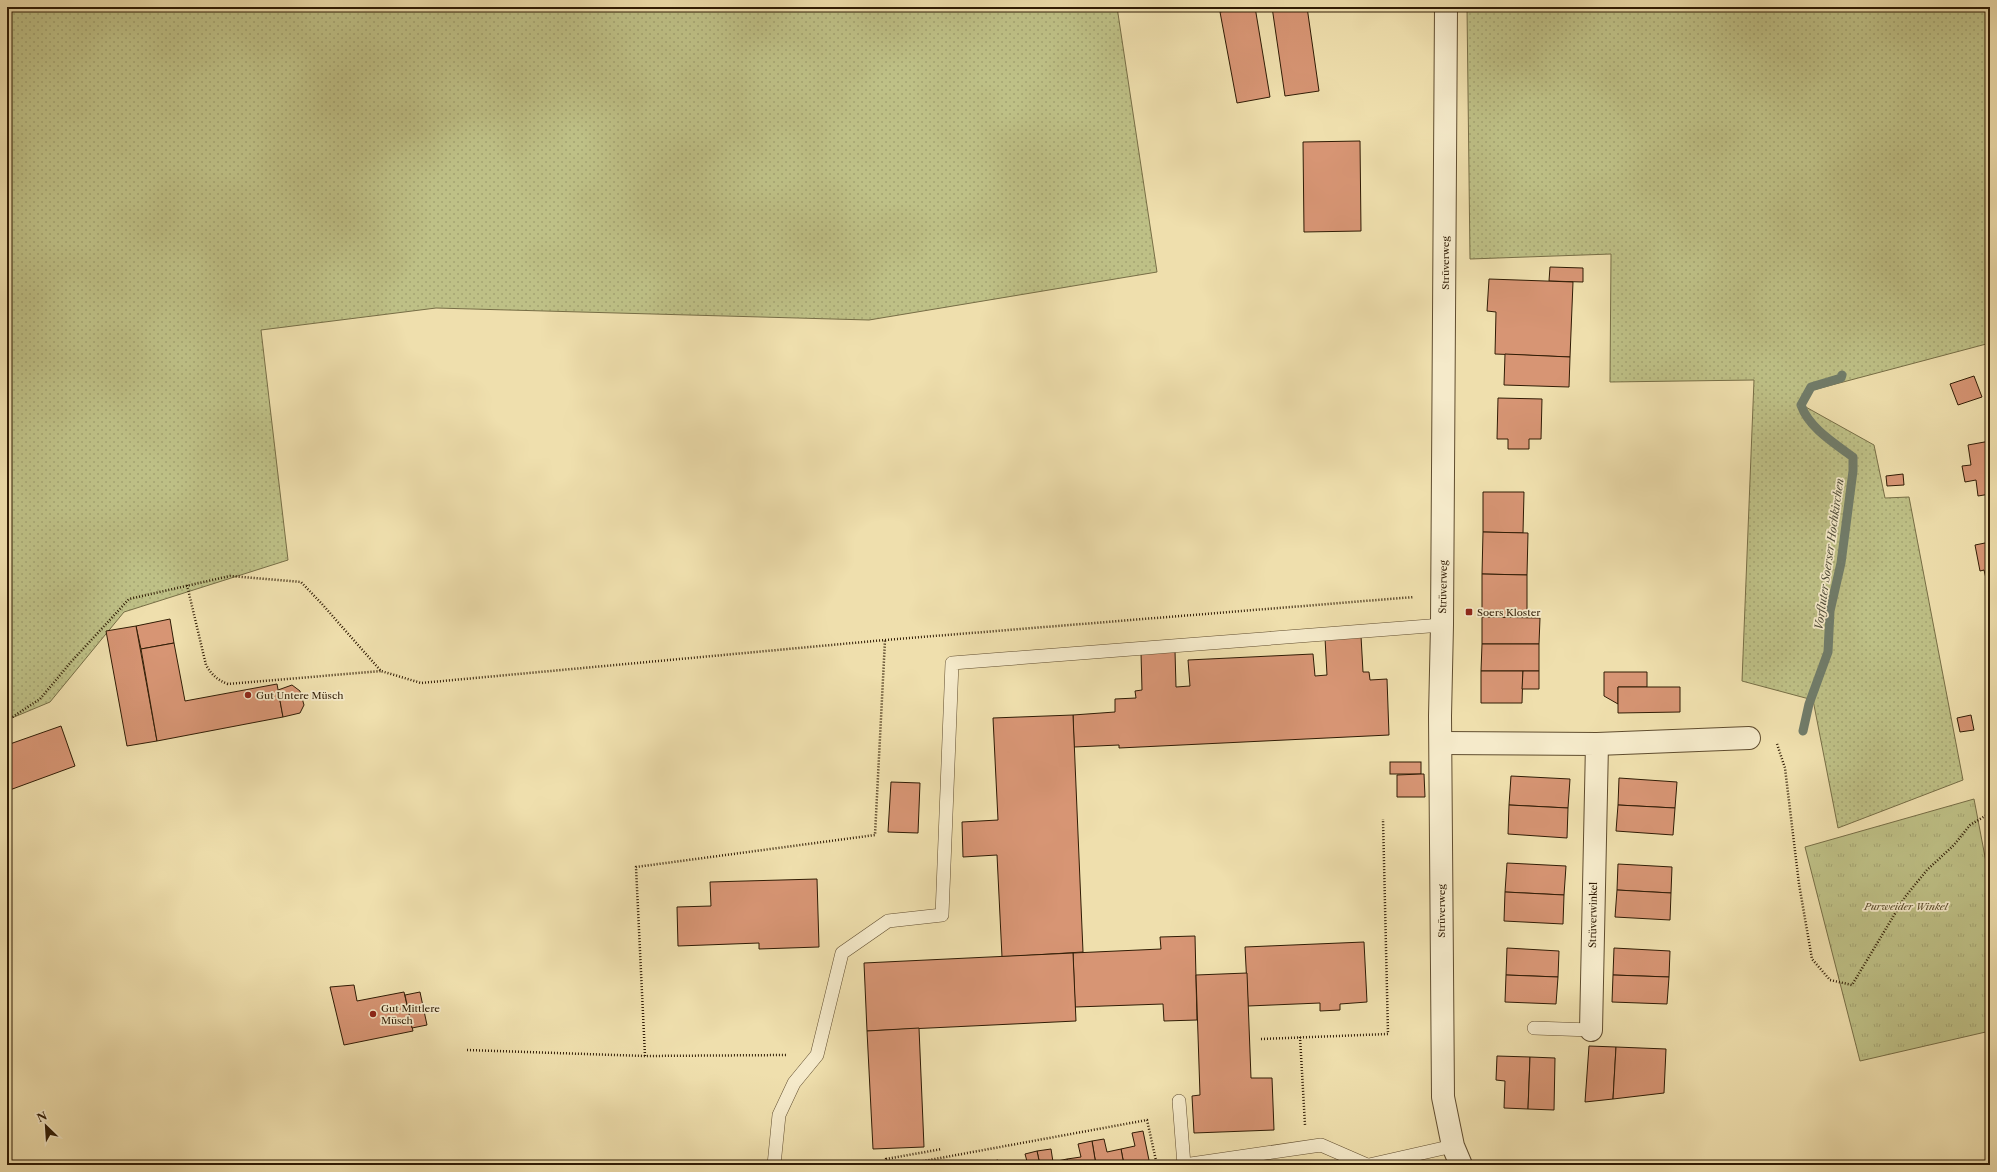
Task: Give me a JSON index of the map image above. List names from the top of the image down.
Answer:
{
  "streets": {
    "street": ["Strüverweg", "Strüverwinkel"]
  },
  "water": ["Vorfluter Soerser Hochkirchen"],
  "parks": ["Purweider Winkel"],
  "places": {
    "transit": ["Soers Kloster"],
    "other": ["Gut Untere Müsch", "Gut Mittlere Müsch"]
  },
  "north": "top left"
}
